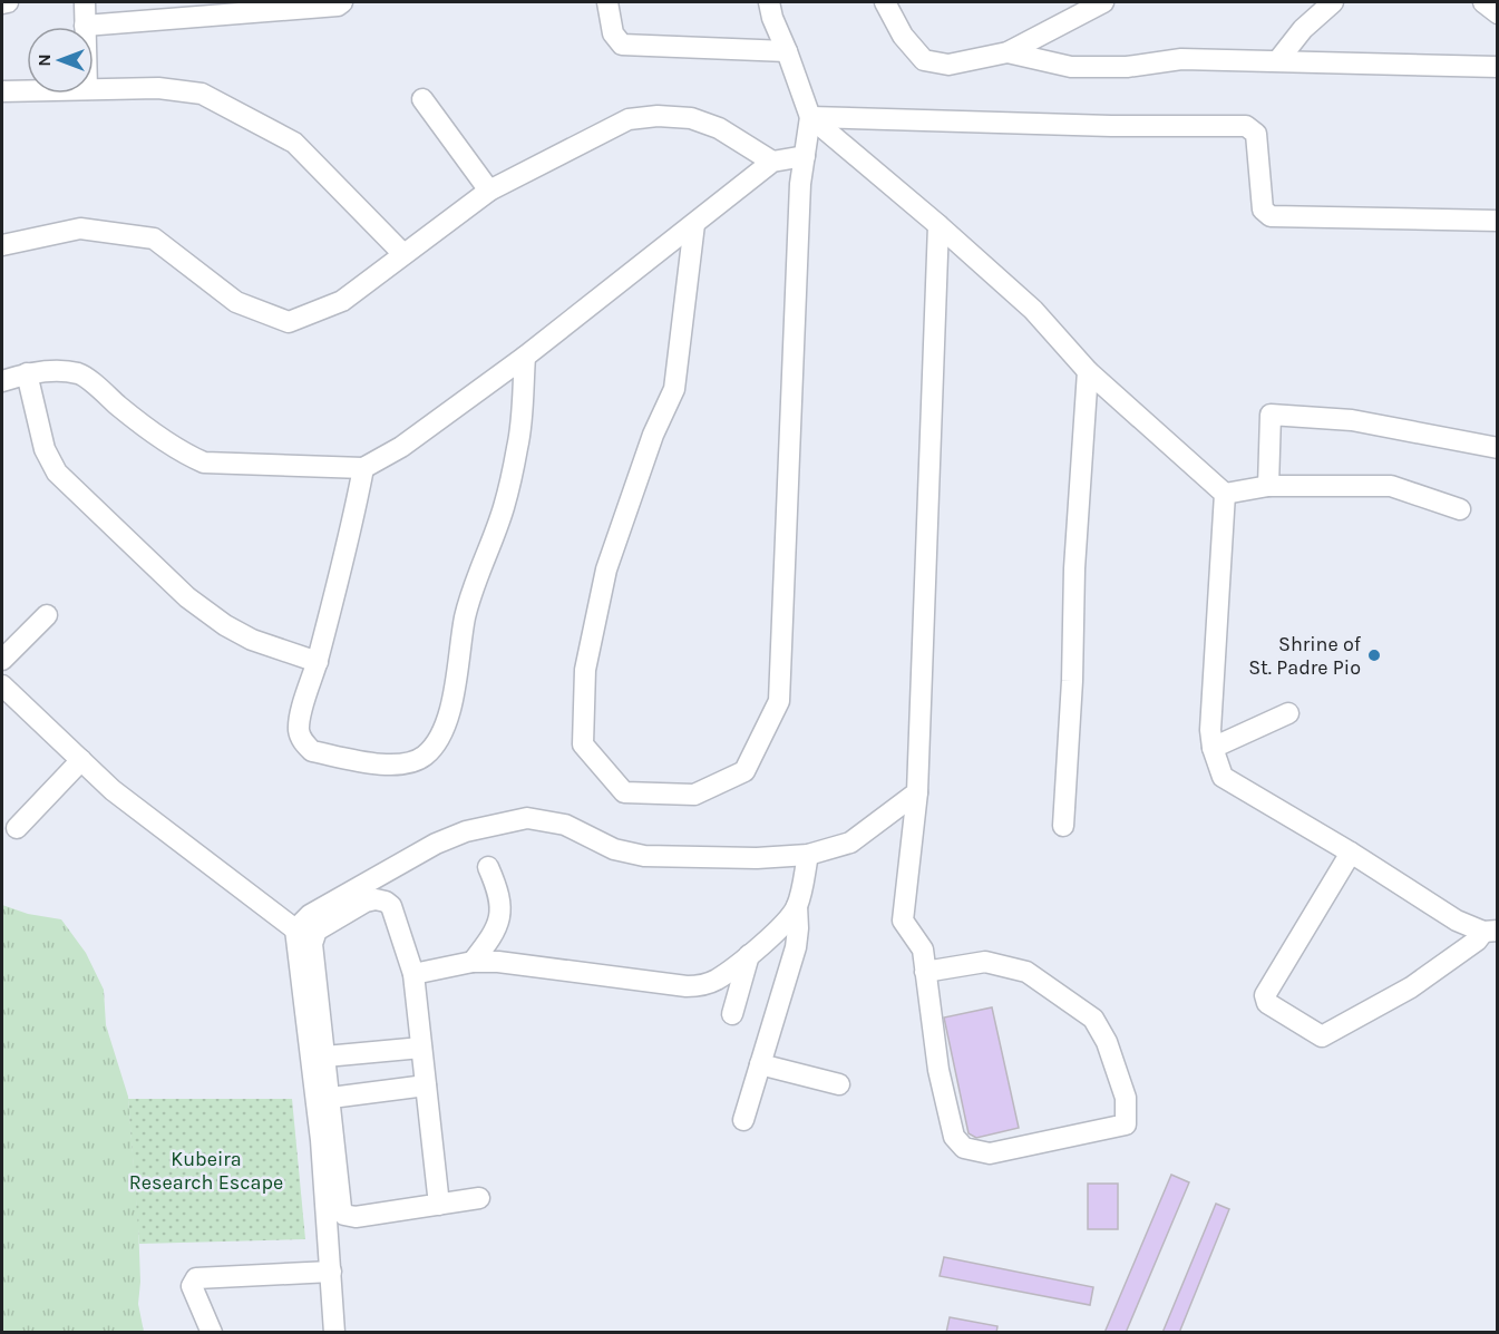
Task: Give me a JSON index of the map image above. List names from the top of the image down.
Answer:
{
  "parks": ["Kubeira Research Escape"],
  "places": ["Shrine of St. Padre Pio"],
  "north": "left"
}
